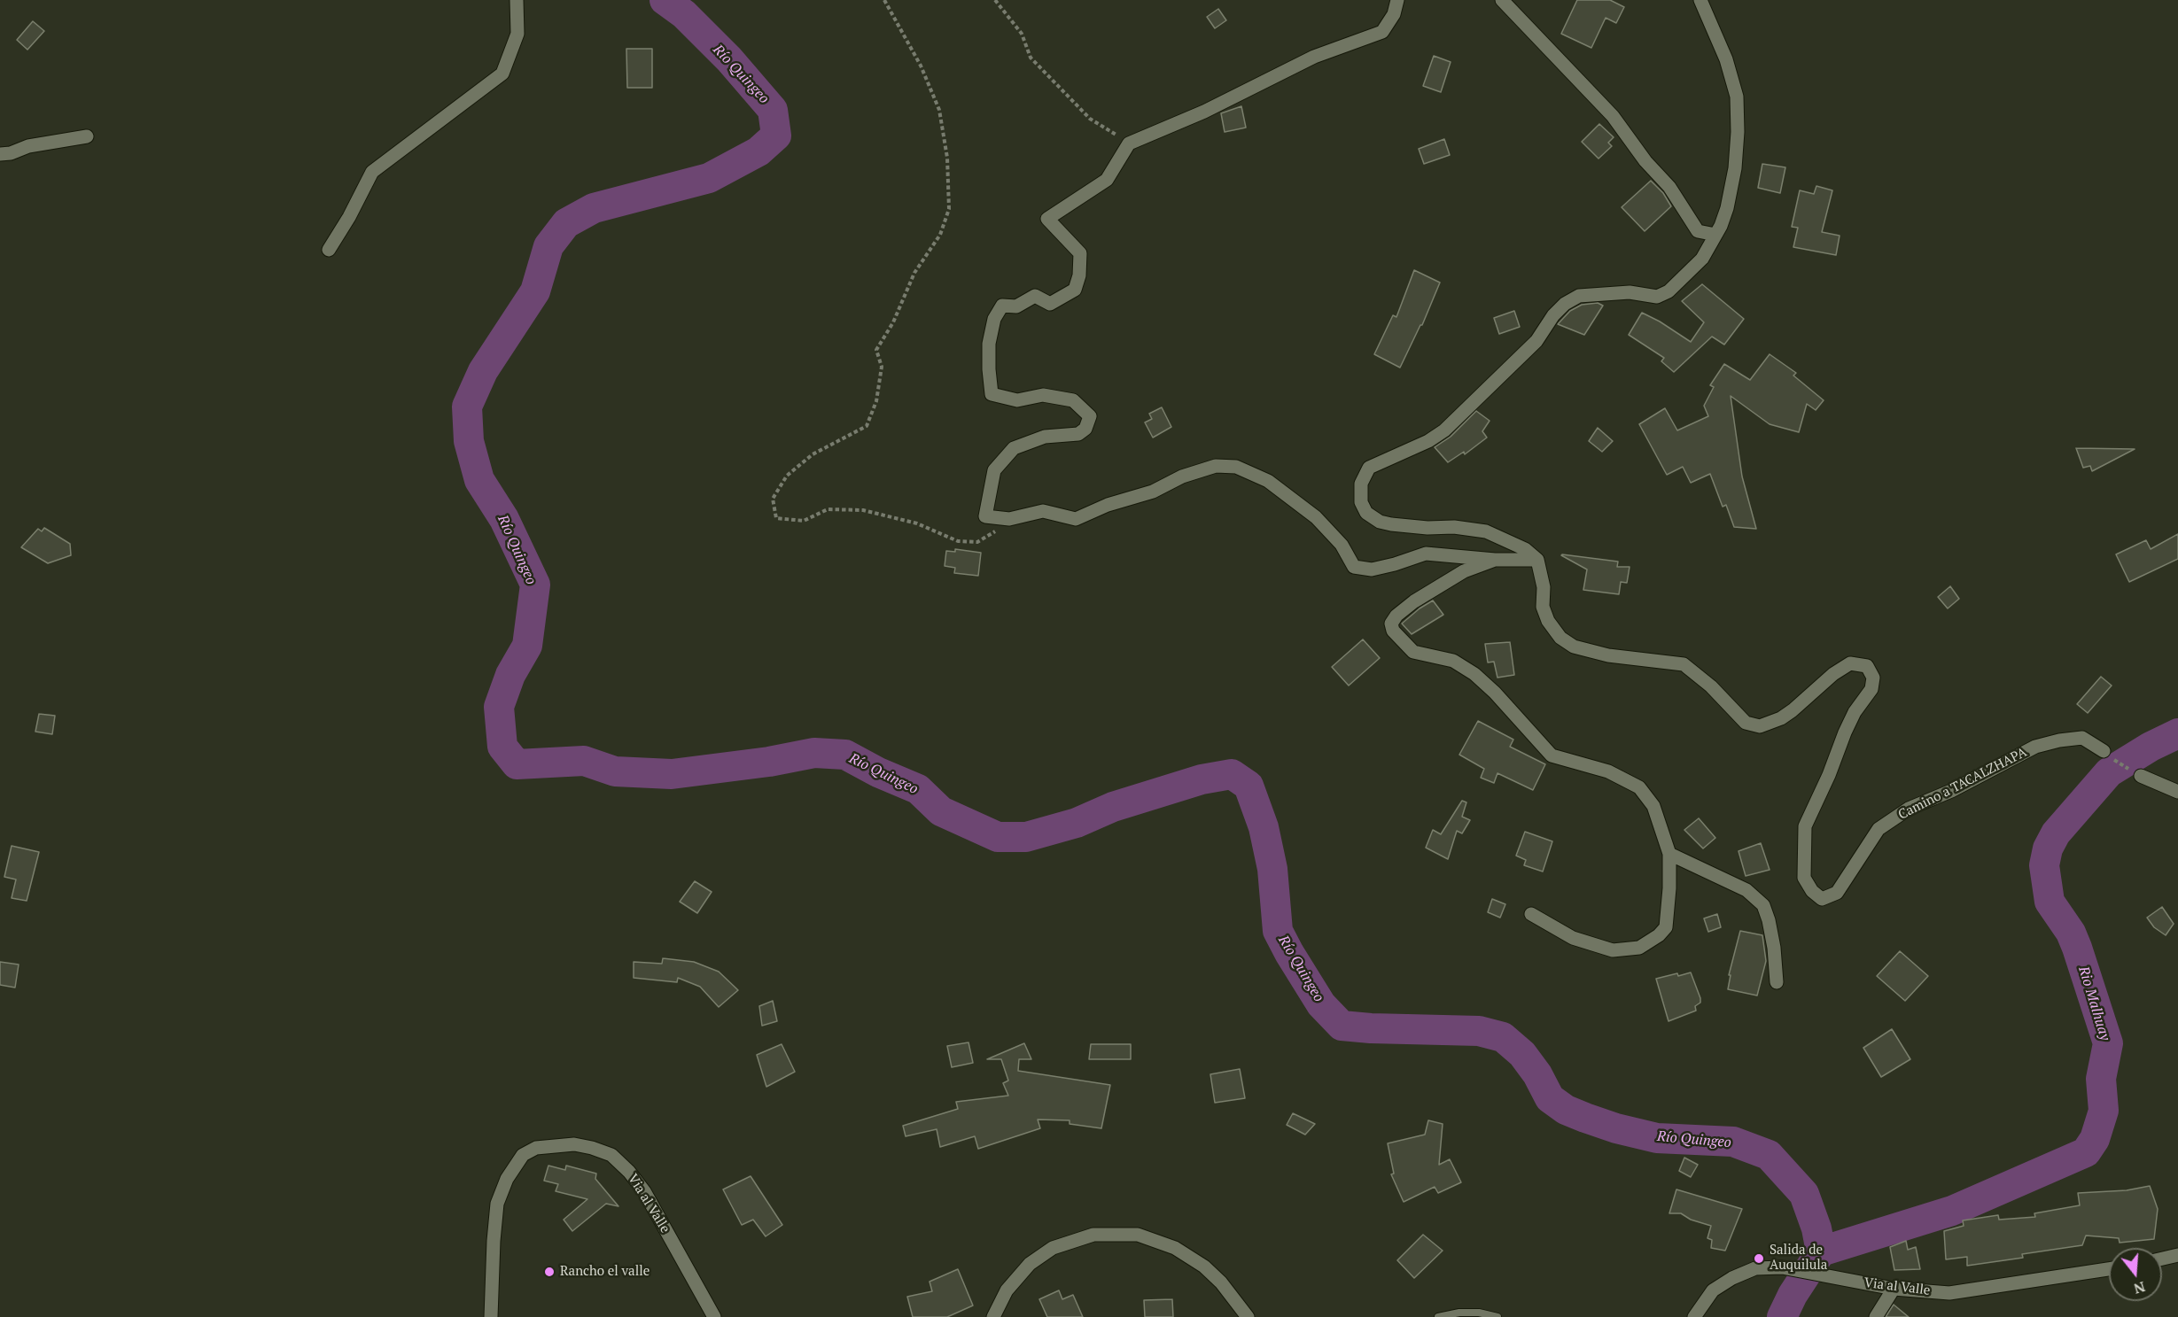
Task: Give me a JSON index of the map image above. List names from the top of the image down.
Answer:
{
  "streets": {
    "street": ["Camino a TACALZHAPA", "Via al Valle"]
  },
  "water": ["Río Quingeo", "Rio Malhuay"],
  "places": ["Salida de Auquilula", "Rancho el valle"],
  "north": "bottom"
}
